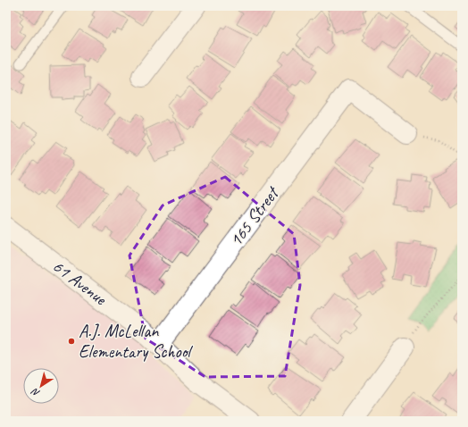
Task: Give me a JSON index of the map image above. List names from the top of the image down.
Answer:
{
  "streets": {
    "street": ["165 Street", "61 Avenue"]
  },
  "crossings": [
    ["165 Street", "61 Avenue"]
  ],
  "places": ["A.J. McLellan Elementary School"],
  "north": "bottom left"
}
